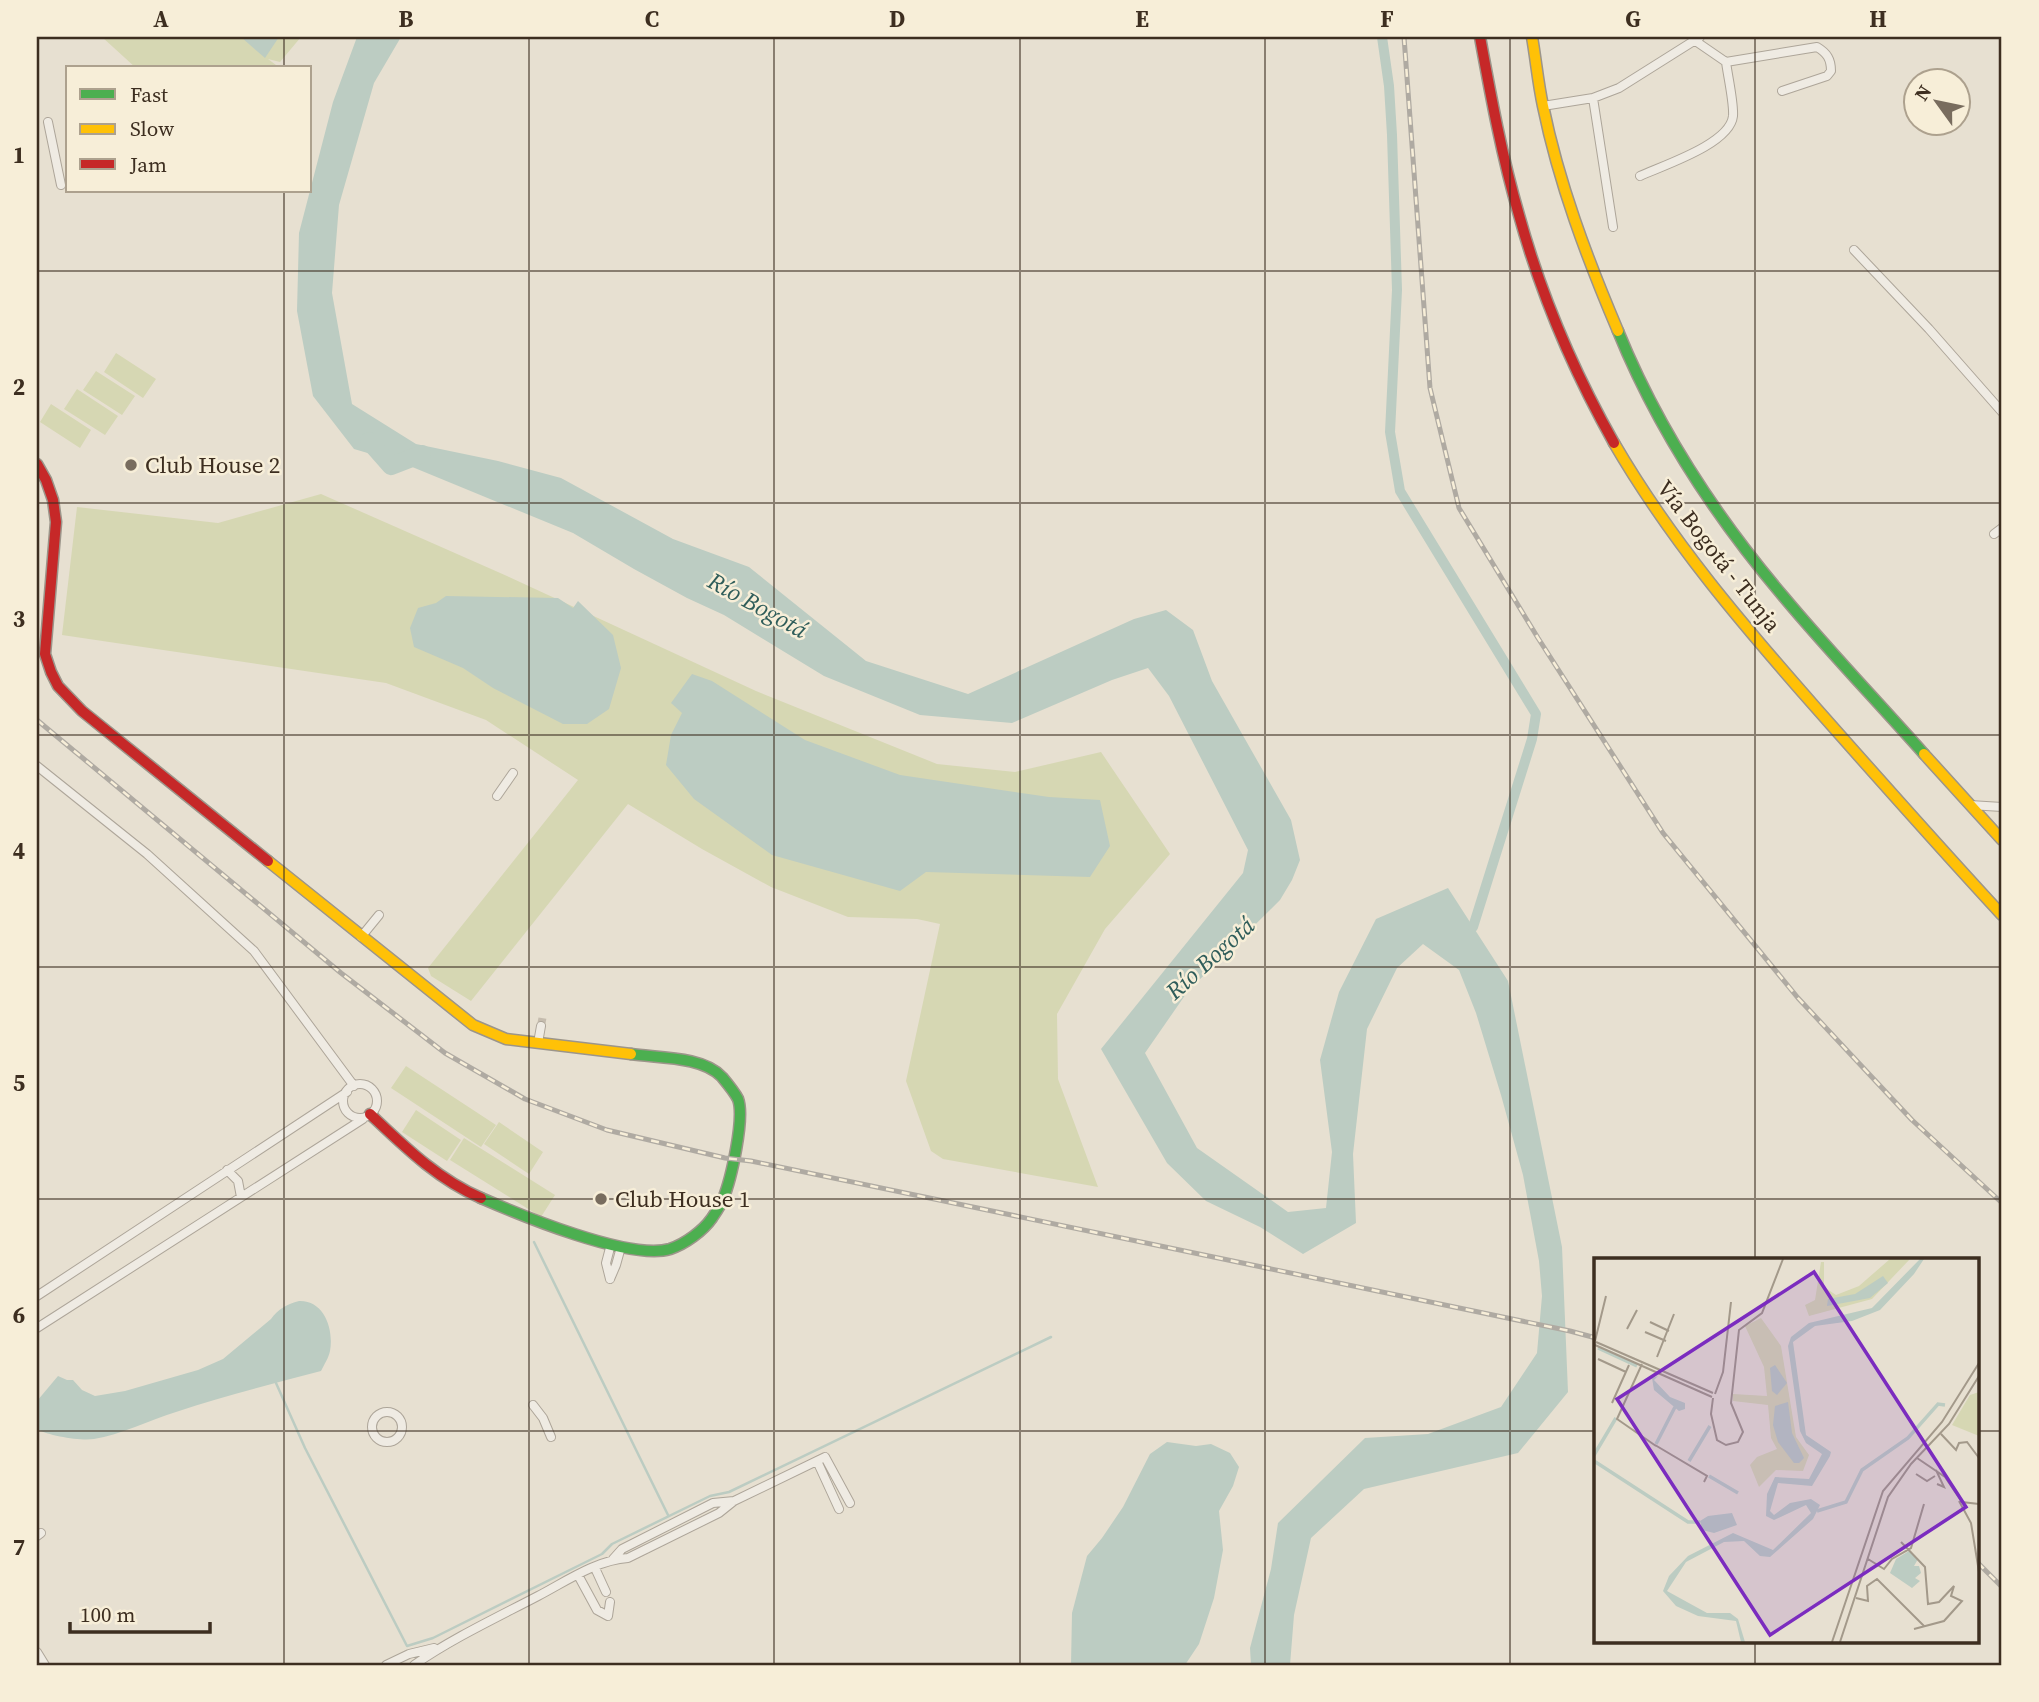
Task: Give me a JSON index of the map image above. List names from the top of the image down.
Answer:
{
  "streets": {
    "main road": ["Vía Bogotá - Tunja"]
  },
  "water": ["Río Bogotá"],
  "places": ["Club House 2", "Club House 1"],
  "legend": ["Fast", "Slow", "Jam"],
  "scale_bar": "100 m",
  "north": "top left",
  "grid": {
    "columns": [
      "A",
      "B",
      "C",
      "D",
      "E",
      "F",
      "G",
      "H"
    ],
    "rows": [
      "1",
      "2",
      "3",
      "4",
      "5",
      "6",
      "7"
    ]
  }
}
